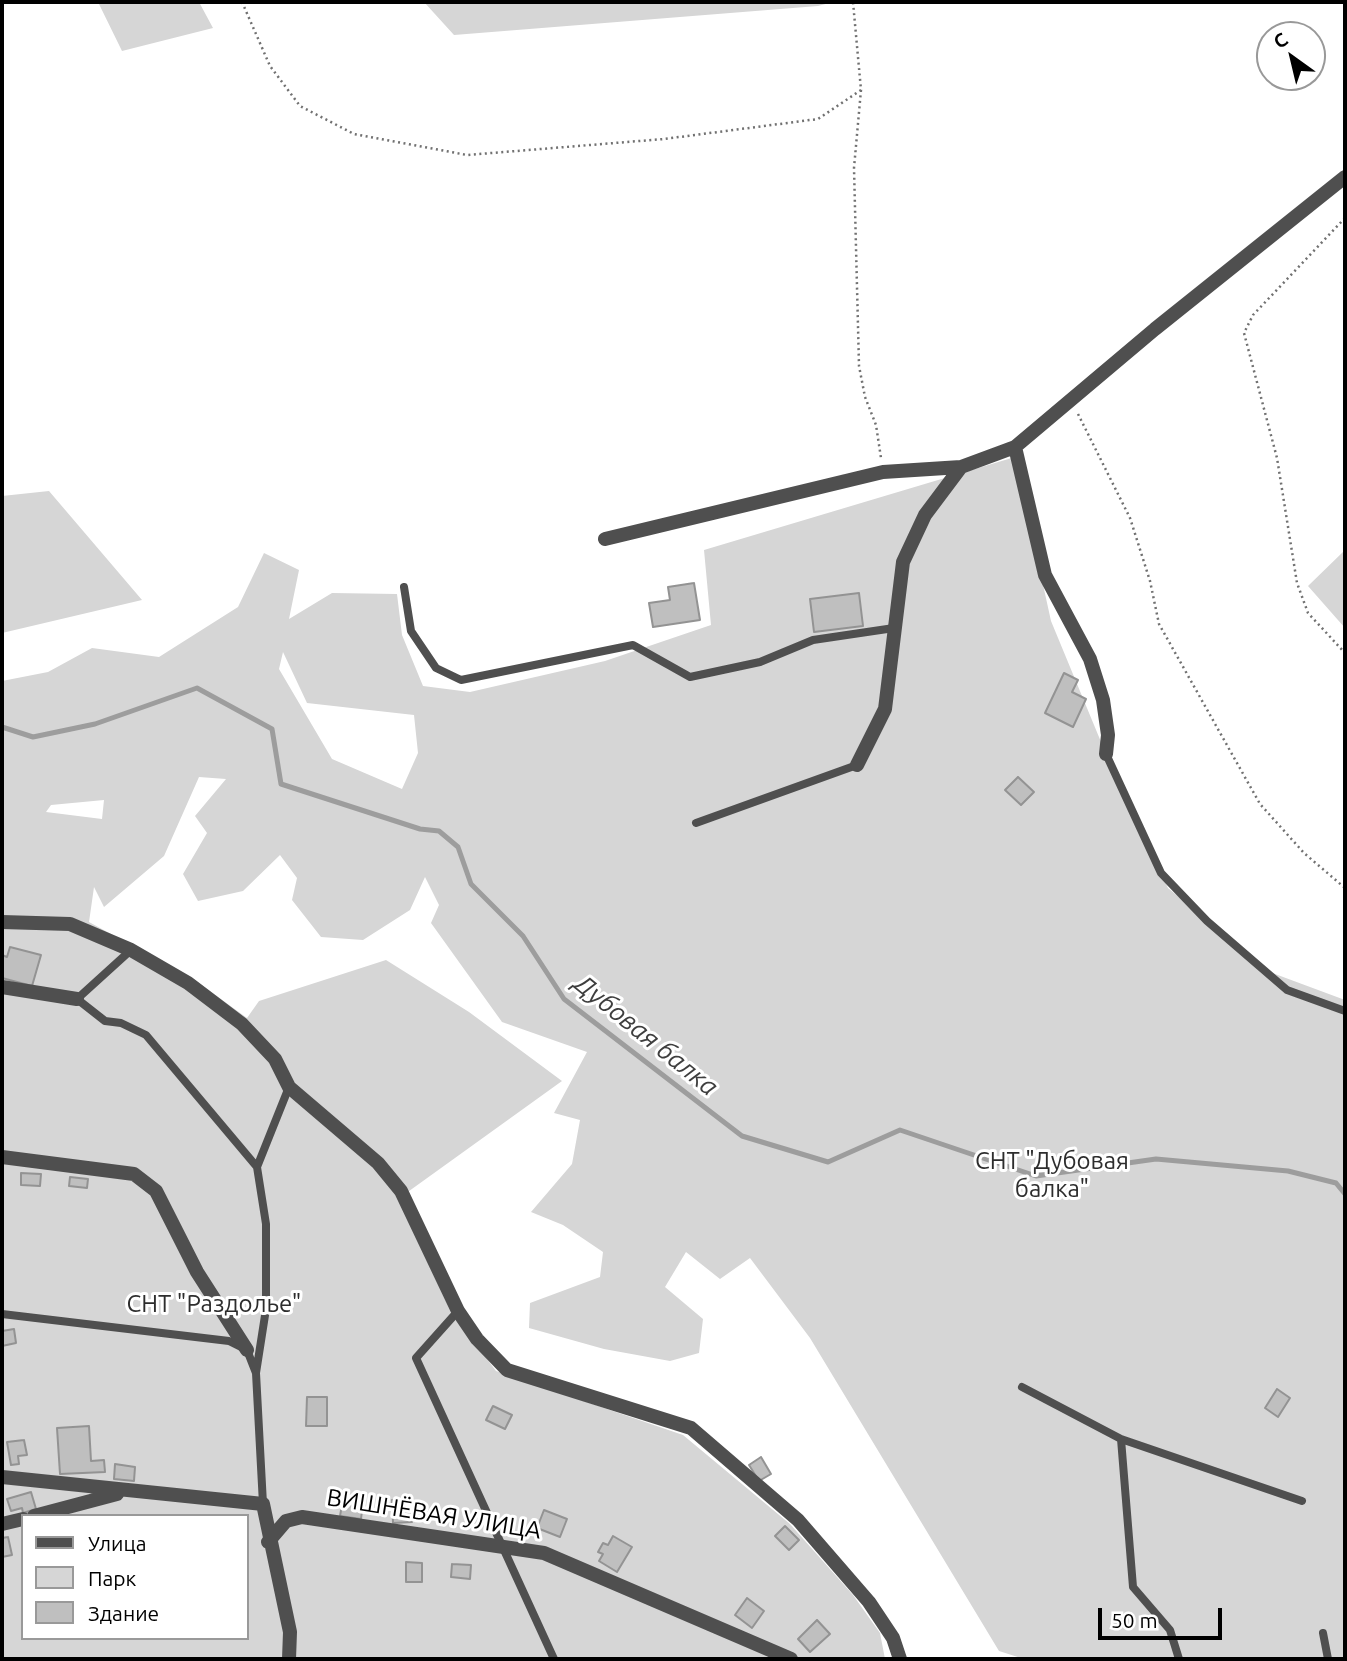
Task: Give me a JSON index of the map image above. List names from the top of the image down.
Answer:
{
  "streets": {
    "street": ["ВИШНЁВАЯ УЛИЦА"]
  },
  "water": ["Дубовая балка"],
  "parks": ["СНТ \"Дубовая балка\"", "СНТ \"Раздолье\""],
  "legend": ["Улица", "Парк", "Здание"],
  "scale_bar": "50 m",
  "north": "top left"
}
